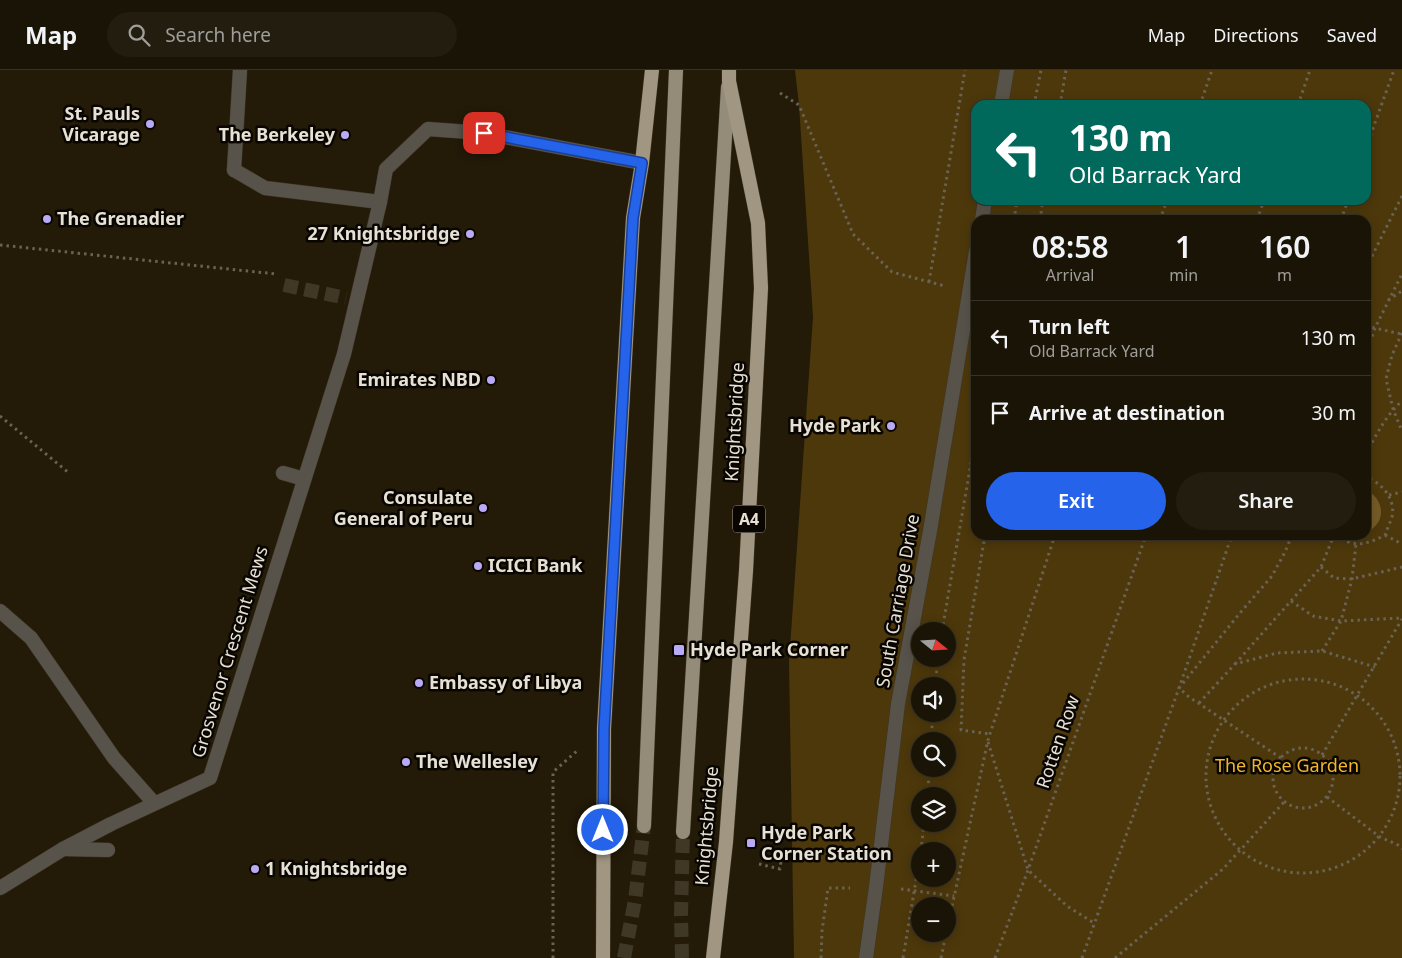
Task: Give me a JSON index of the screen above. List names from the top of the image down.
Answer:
{
  "streets": {
    "highway": ["Knightsbridge", "A4"],
    "street": ["South Carriage Drive", "Grosvenor Crescent Mews"],
    "path": ["Rotten Row"]
  },
  "crossings": [
    ["Knightsbridge", "A4"]
  ],
  "parks": ["The Rose Garden"],
  "places": {
    "other": [
      "St. Pauls Vicarage",
      "The Berkeley",
      "The Grenadier",
      "27 Knightsbridge",
      "Emirates NBD",
      "Hyde Park",
      "Consulate General of Peru",
      "ICICI Bank",
      "Embassy of Libya",
      "The Wellesley",
      "1 Knightsbridge"
    ],
    "transit": ["Hyde Park Corner", "Hyde Park Corner Station"]
  },
  "north": "right",
  "page": {
    "header": "Map",
    "search": "Search here",
    "nav": ["Map", "Directions", "Saved"],
    "turn": ["130 m", "Old Barrack Yard"],
    "eta": [
      "08:58",
      "Arrival",
      "1",
      "min",
      "160",
      "m"
    ],
    "list": [
      {
        "name": "Turn left",
        "note": "Old Barrack Yard",
        "value": "130 m"
      },
      {
        "name": "Arrive at destination",
        "value": "30 m"
      }
    ],
    "buttons": ["Exit", "Share"],
    "map_buttons": ["+", "−"]
  }
}
